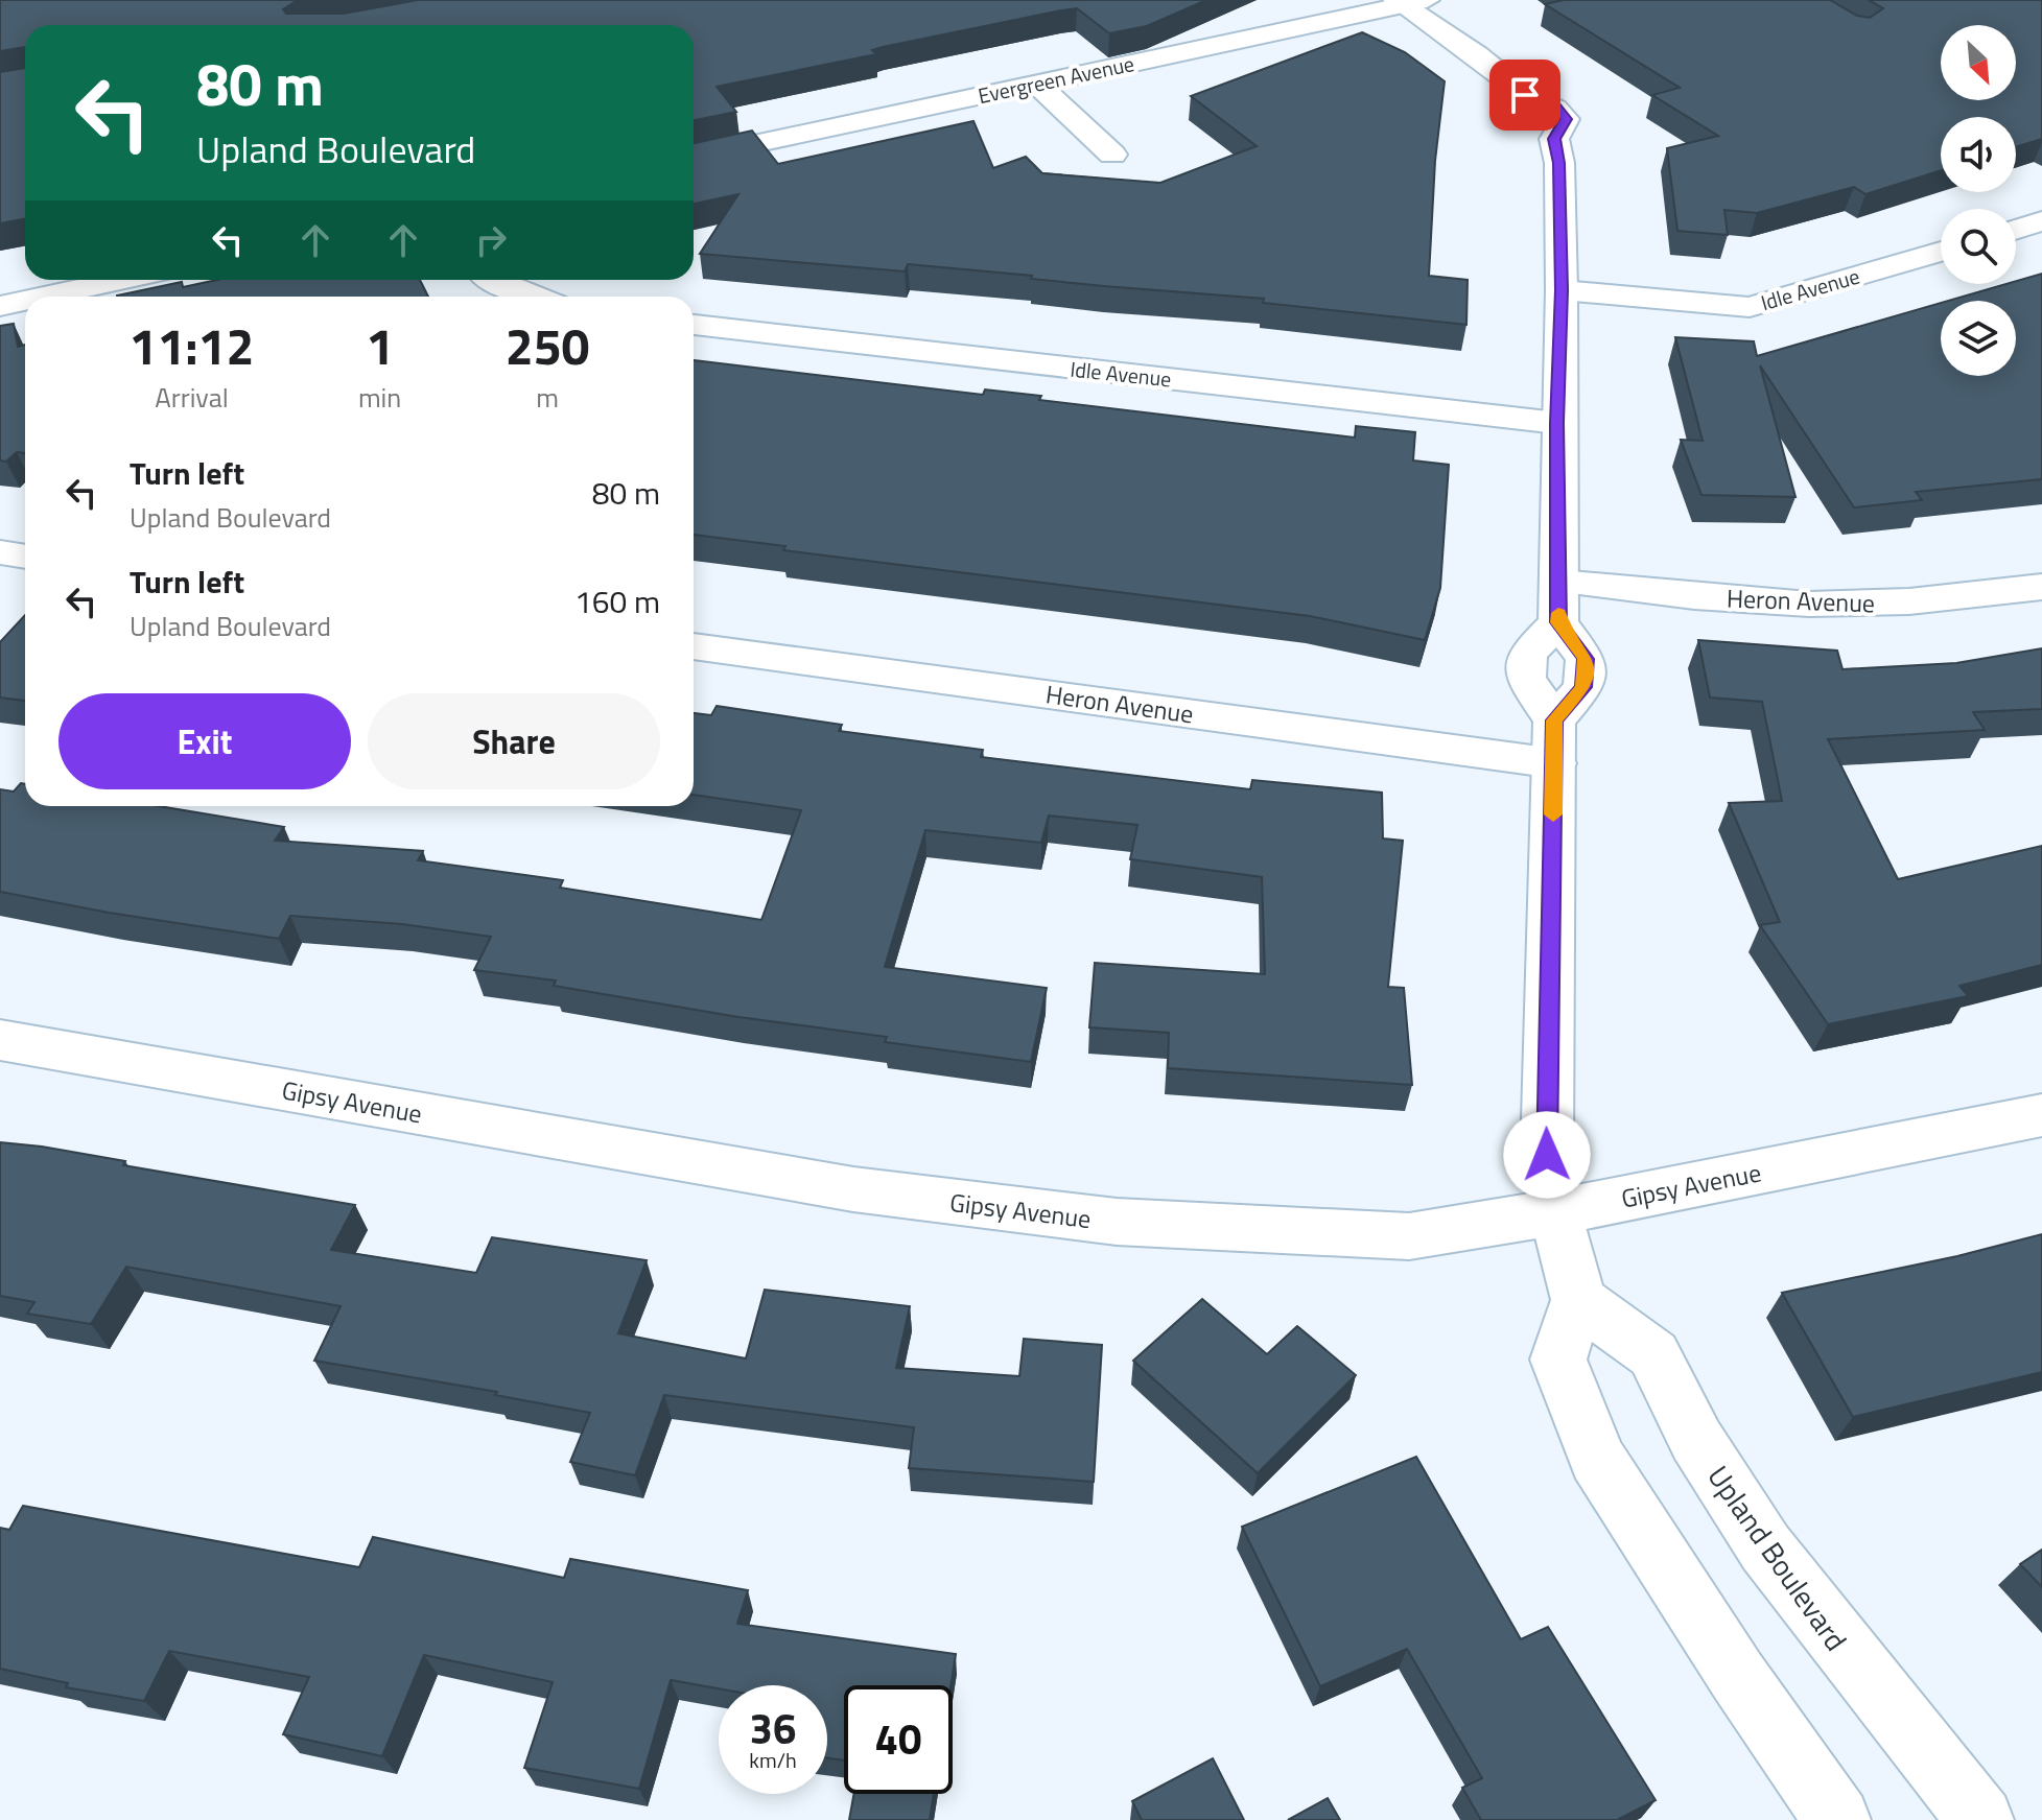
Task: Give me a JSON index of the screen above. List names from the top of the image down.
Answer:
{
  "streets": {
    "street": [
      "Evergreen Avenue",
      "Idle Avenue",
      "Heron Avenue",
      "Gipsy Avenue",
      "Upland Boulevard"
    ]
  },
  "north": "bottom right",
  "page": {
    "turn": ["80 m", "Upland Boulevard"],
    "eta": [
      "11:12",
      "Arrival",
      "1",
      "min",
      "250",
      "m"
    ],
    "list": [
      {
        "name": "Turn left",
        "note": "Upland Boulevard",
        "value": "80 m"
      },
      {
        "name": "Turn left",
        "note": "Upland Boulevard",
        "value": "160 m"
      }
    ],
    "buttons": ["Exit", "Share"],
    "speed": "36 km/h",
    "limit": "40"
  }
}
